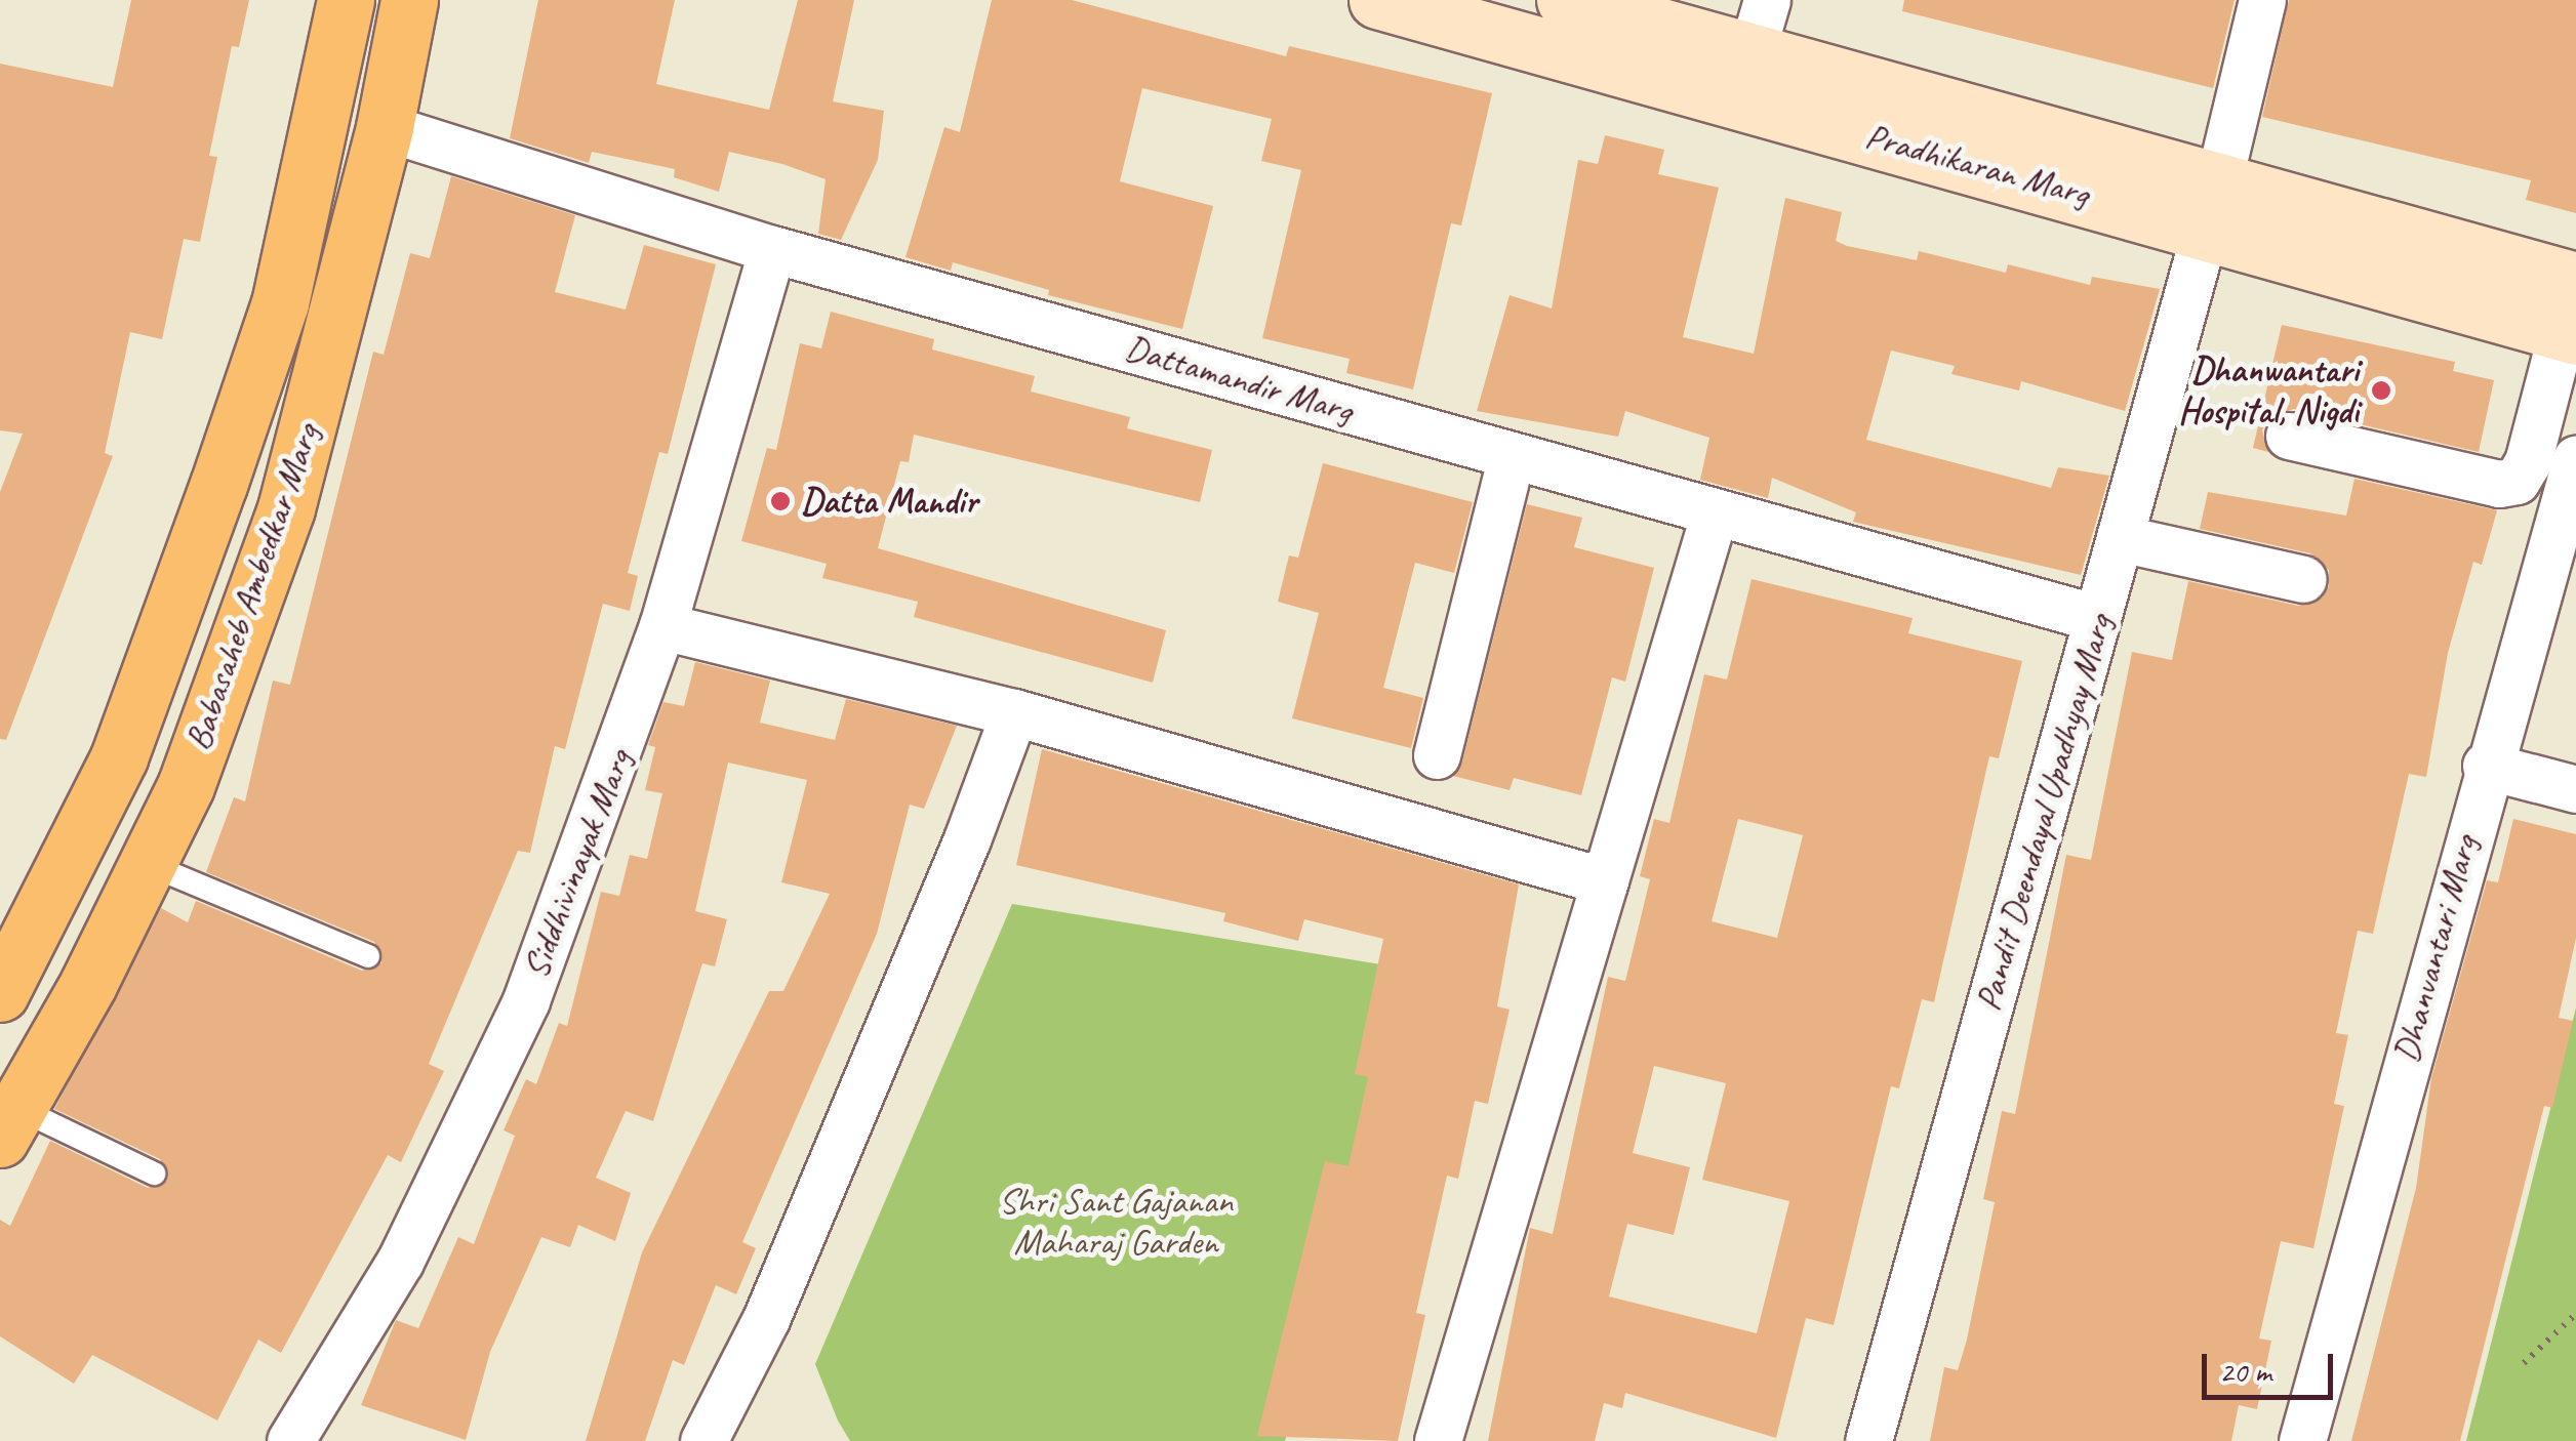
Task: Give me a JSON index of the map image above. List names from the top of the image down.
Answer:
{
  "streets": {
    "main road": ["Babasaheb Ambedkar Marg"],
    "street": [
      "Pradhikaran Marg",
      "Dattamandir Marg",
      "Pandit Deendayal Upadhyay Marg",
      "Siddhivinayak Marg",
      "Dhanvantari Marg"
    ]
  },
  "crossings": [
    ["Pradhikaran Marg", "Pandit Deendayal Upadhyay Marg"],
    ["Dattamandir Marg", "Babasaheb Ambedkar Marg"],
    ["Dattamandir Marg", "Pandit Deendayal Upadhyay Marg"],
    ["Dattamandir Marg", "Siddhivinayak Marg"]
  ],
  "parks": ["Shri Sant Gajanan Maharaj Garden"],
  "places": ["Dhanwantari Hospital, Nigdi", "Datta Mandir"],
  "scale_bar": "20 m"
}
